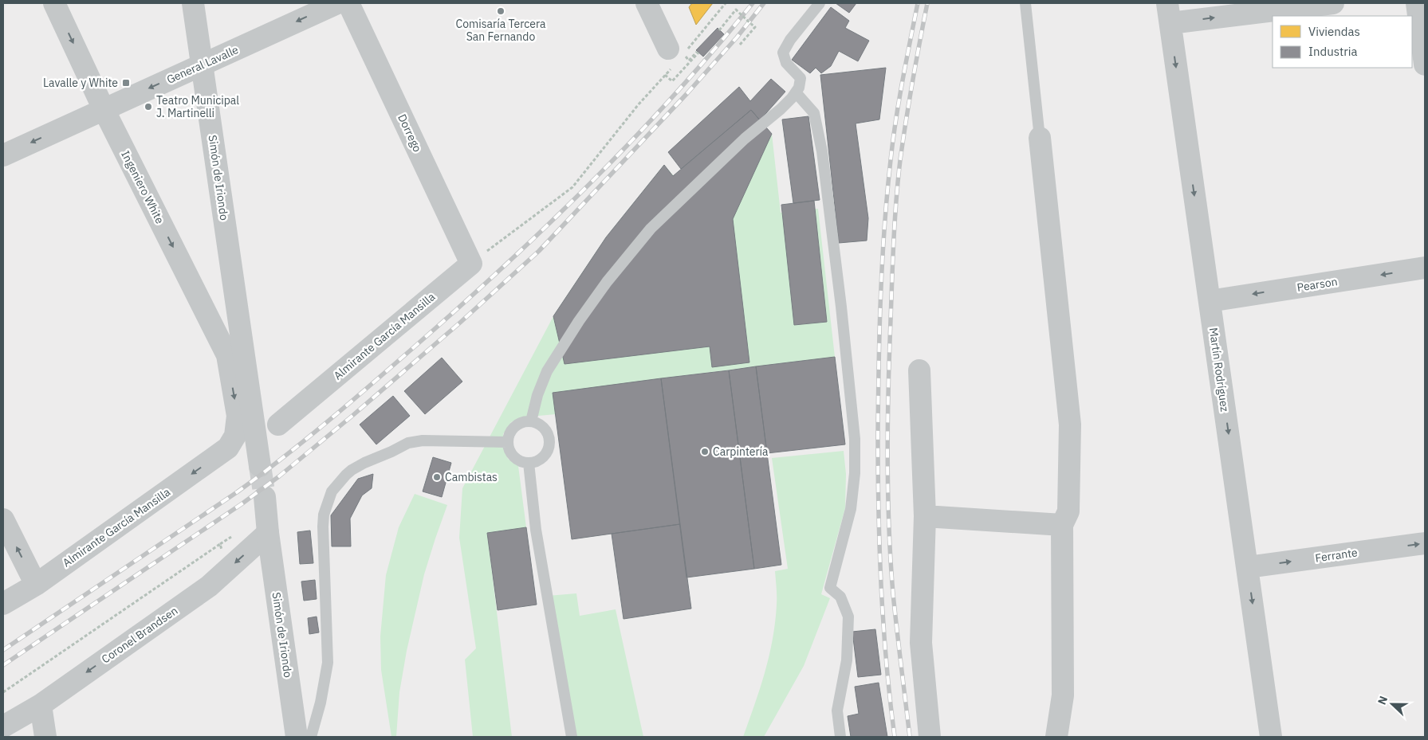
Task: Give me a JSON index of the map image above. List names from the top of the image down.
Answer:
{
  "streets": {
    "street": [
      "General Lavalle",
      "Dorrego",
      "Simón de Iriondo",
      "Ingeniero White",
      "Pearson",
      "Almirante García Mansilla",
      "Martín Rodríguez",
      "Ferrante",
      "Coronel Brandsen"
    ]
  },
  "crossings": [
    ["General Lavalle", "Simón de Iriondo"],
    ["General Lavalle", "Ingeniero White"],
    ["Dorrego", "Almirante García Mansilla"],
    ["Simón de Iriondo", "Ingeniero White"],
    ["Simón de Iriondo", "Almirante García Mansilla"],
    ["Simón de Iriondo", "Coronel Brandsen"],
    ["Pearson", "Martín Rodríguez"],
    ["Martín Rodríguez", "Ferrante"]
  ],
  "one_way": [
    "General Lavalle",
    "Ingeniero White",
    "Pearson",
    "Almirante García Mansilla",
    "Ferrante",
    "Coronel Brandsen"
  ],
  "places": {
    "other": [
      "Comisaría Tercera San Fernando",
      "Teatro Municipal J. Martinelli",
      "Carpintería",
      "Cambistas"
    ],
    "transit": ["Lavalle y White"]
  },
  "legend": ["Viviendas", "Industria"],
  "north": "left"
}
